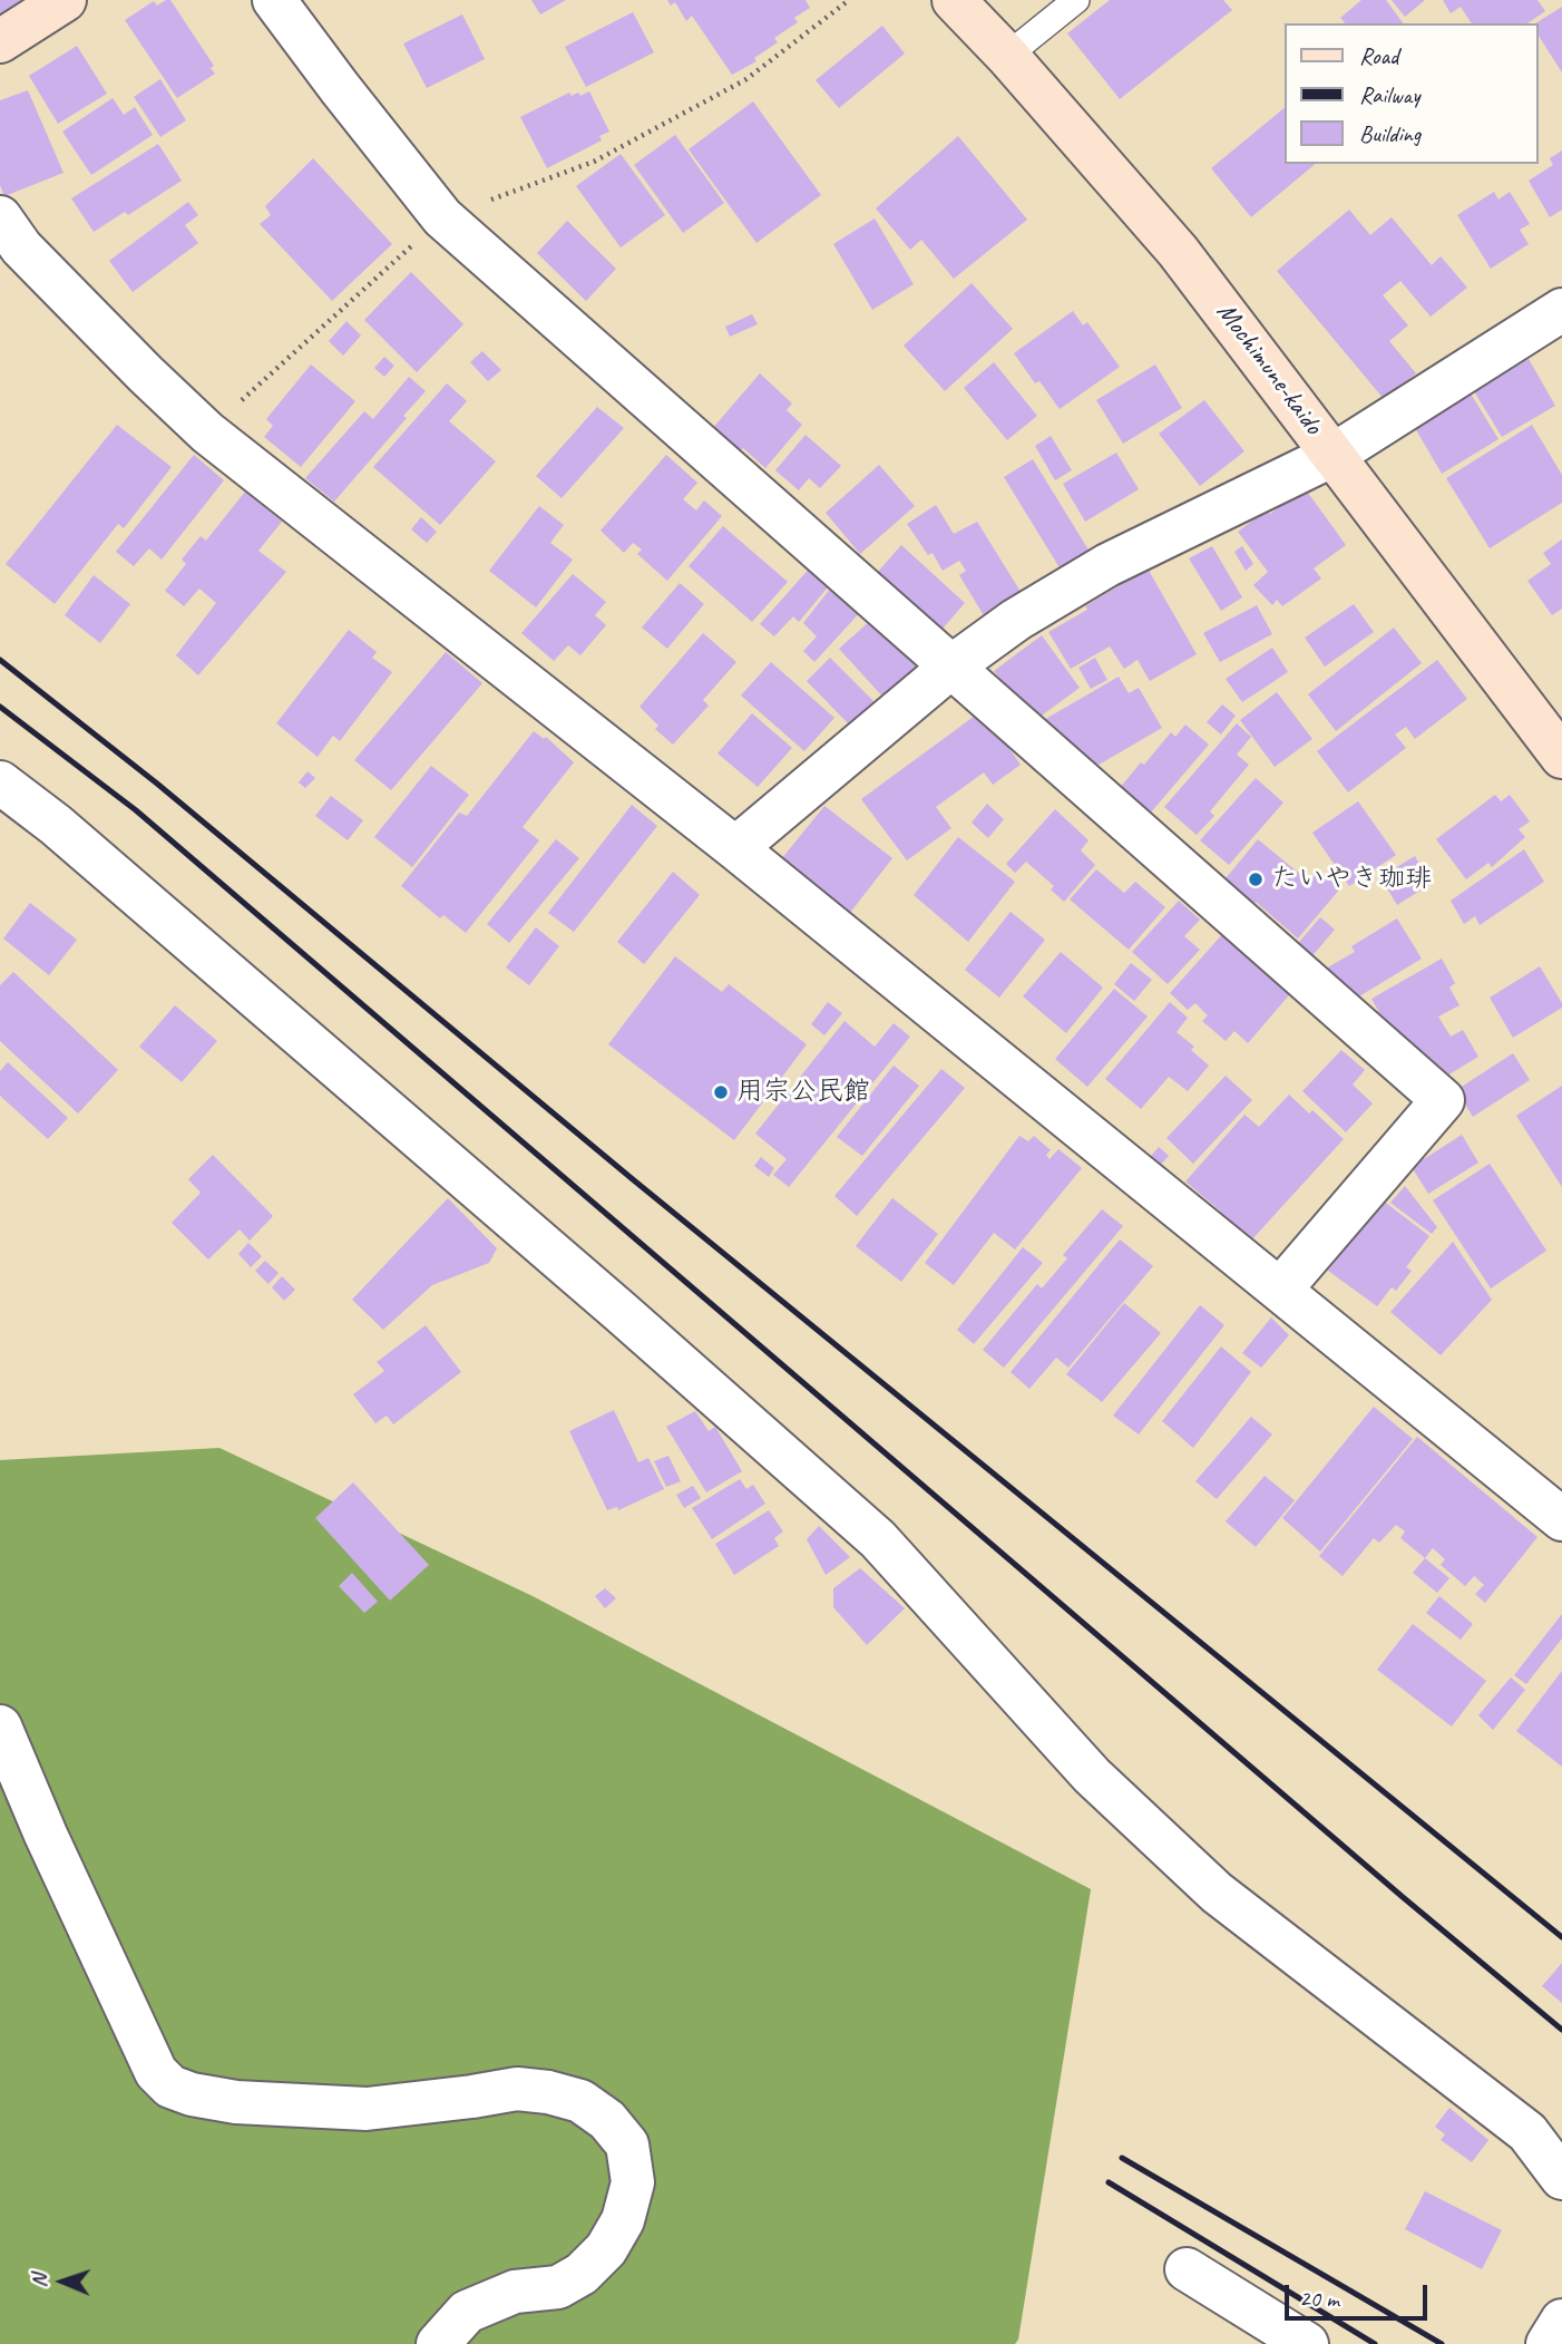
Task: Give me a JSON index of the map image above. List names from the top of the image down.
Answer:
{
  "streets": {
    "main road": ["Mochimune-kaido"]
  },
  "places": ["たいやき珈琲", "用宗公民館"],
  "legend": ["Road", "Railway", "Building"],
  "scale_bar": "20 m",
  "north": "left"
}
